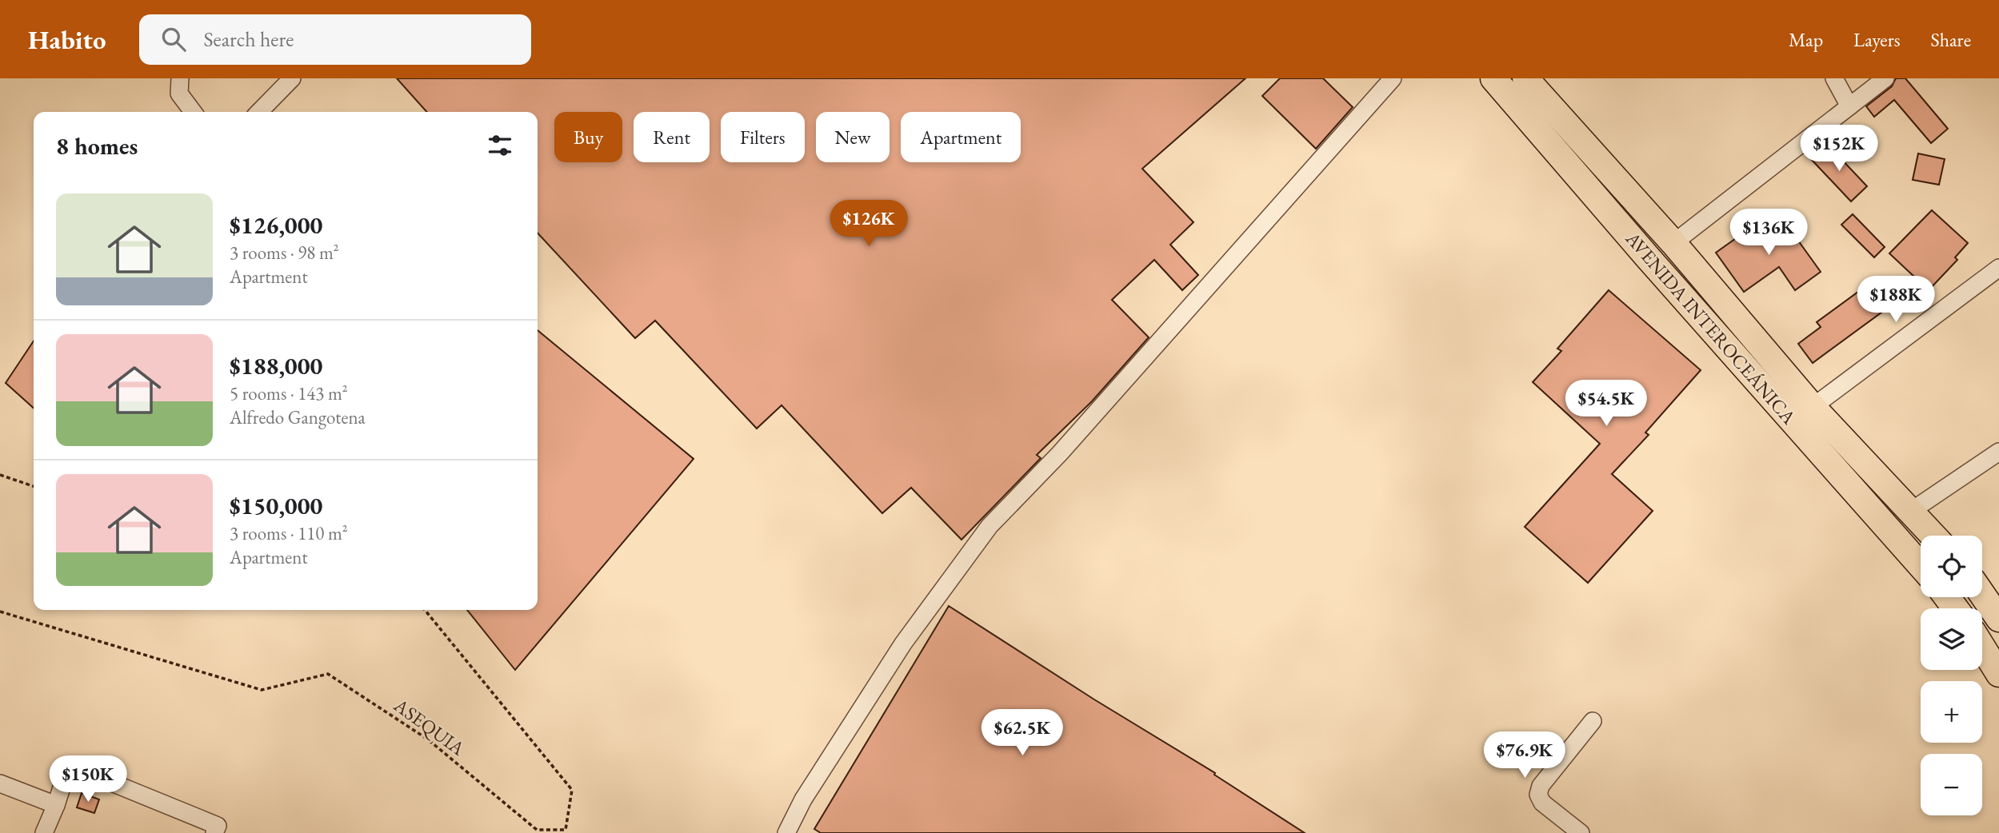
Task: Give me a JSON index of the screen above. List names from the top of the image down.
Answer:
{
  "streets": {
    "highway": ["AVENIDA INTEROCEÁNICA"],
    "path": ["ASEQUIA"]
  },
  "page": {
    "header": "Habito",
    "search": "Search here",
    "nav": ["Map", "Layers", "Share"],
    "chip": [
      "Buy",
      "Rent",
      "Filters",
      "New",
      "Apartment"
    ],
    "heading": "8 homes",
    "price": [
      "$152K",
      "$126K",
      "$136K",
      "$188K",
      "$54.5K",
      "$62.5K",
      "$76.9K",
      "$150K"
    ],
    "list": [
      {
        "name": "$126,000",
        "note": "3 rooms · 98 m² · Apartment"
      },
      {
        "name": "$188,000",
        "note": "5 rooms · 143 m² · Alfredo Gangotena"
      },
      {
        "name": "$150,000",
        "note": "3 rooms · 110 m² · Apartment"
      }
    ],
    "map_buttons": ["+", "−"]
  }
}
